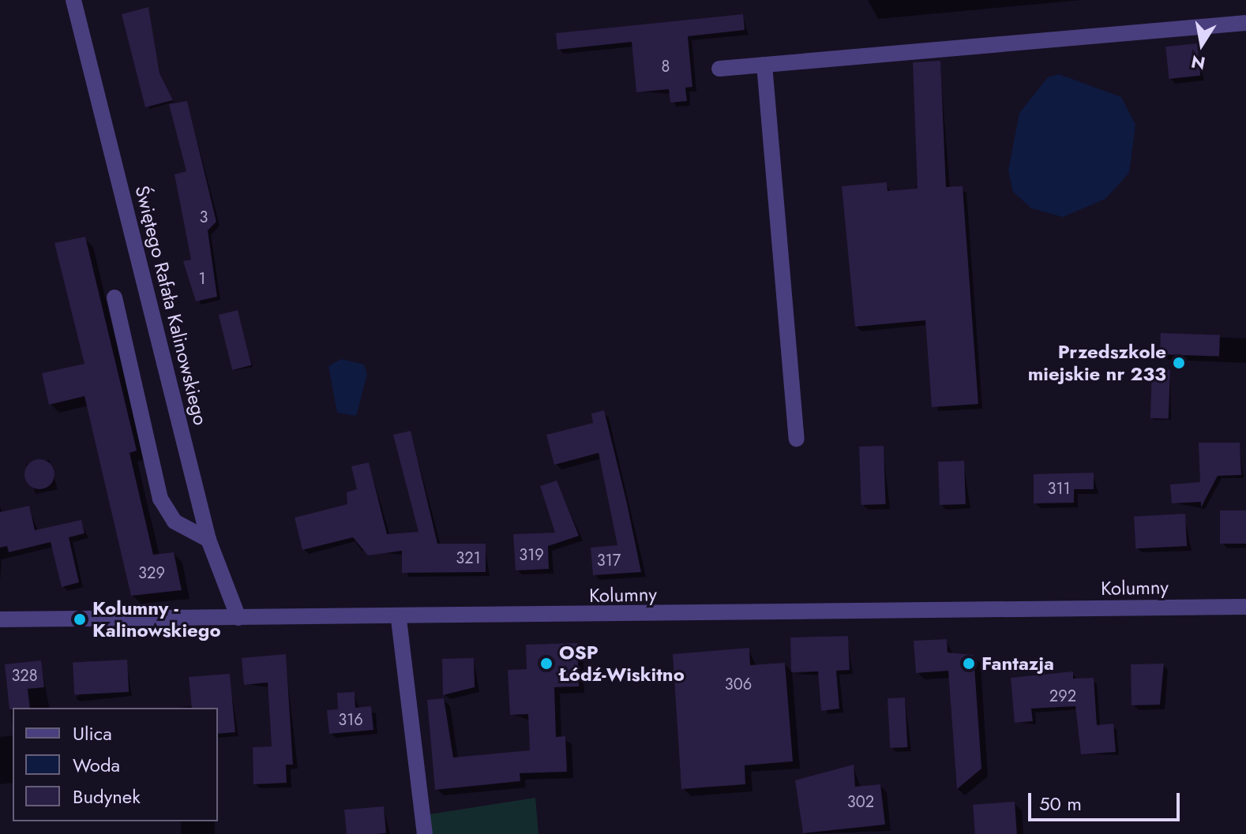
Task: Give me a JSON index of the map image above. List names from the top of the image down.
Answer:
{
  "streets": {
    "street": ["Świętego Rafała Kalinowskiego", "Kolumny"]
  },
  "crossings": [
    ["Świętego Rafała Kalinowskiego", "Kolumny"]
  ],
  "places": [
    "Przedszkole miejskie nr 233",
    "Kolumny - Kalinowskiego",
    "OSP Łódź-Wiskitno",
    "Fantazja"
  ],
  "house_numbers": [
    "8",
    "3",
    "1",
    "311",
    "319",
    "321",
    "317",
    "329",
    "328",
    "306",
    "292",
    "316",
    "302"
  ],
  "legend": ["Ulica", "Woda", "Budynek"],
  "scale_bar": "50 m",
  "north": "bottom"
}
